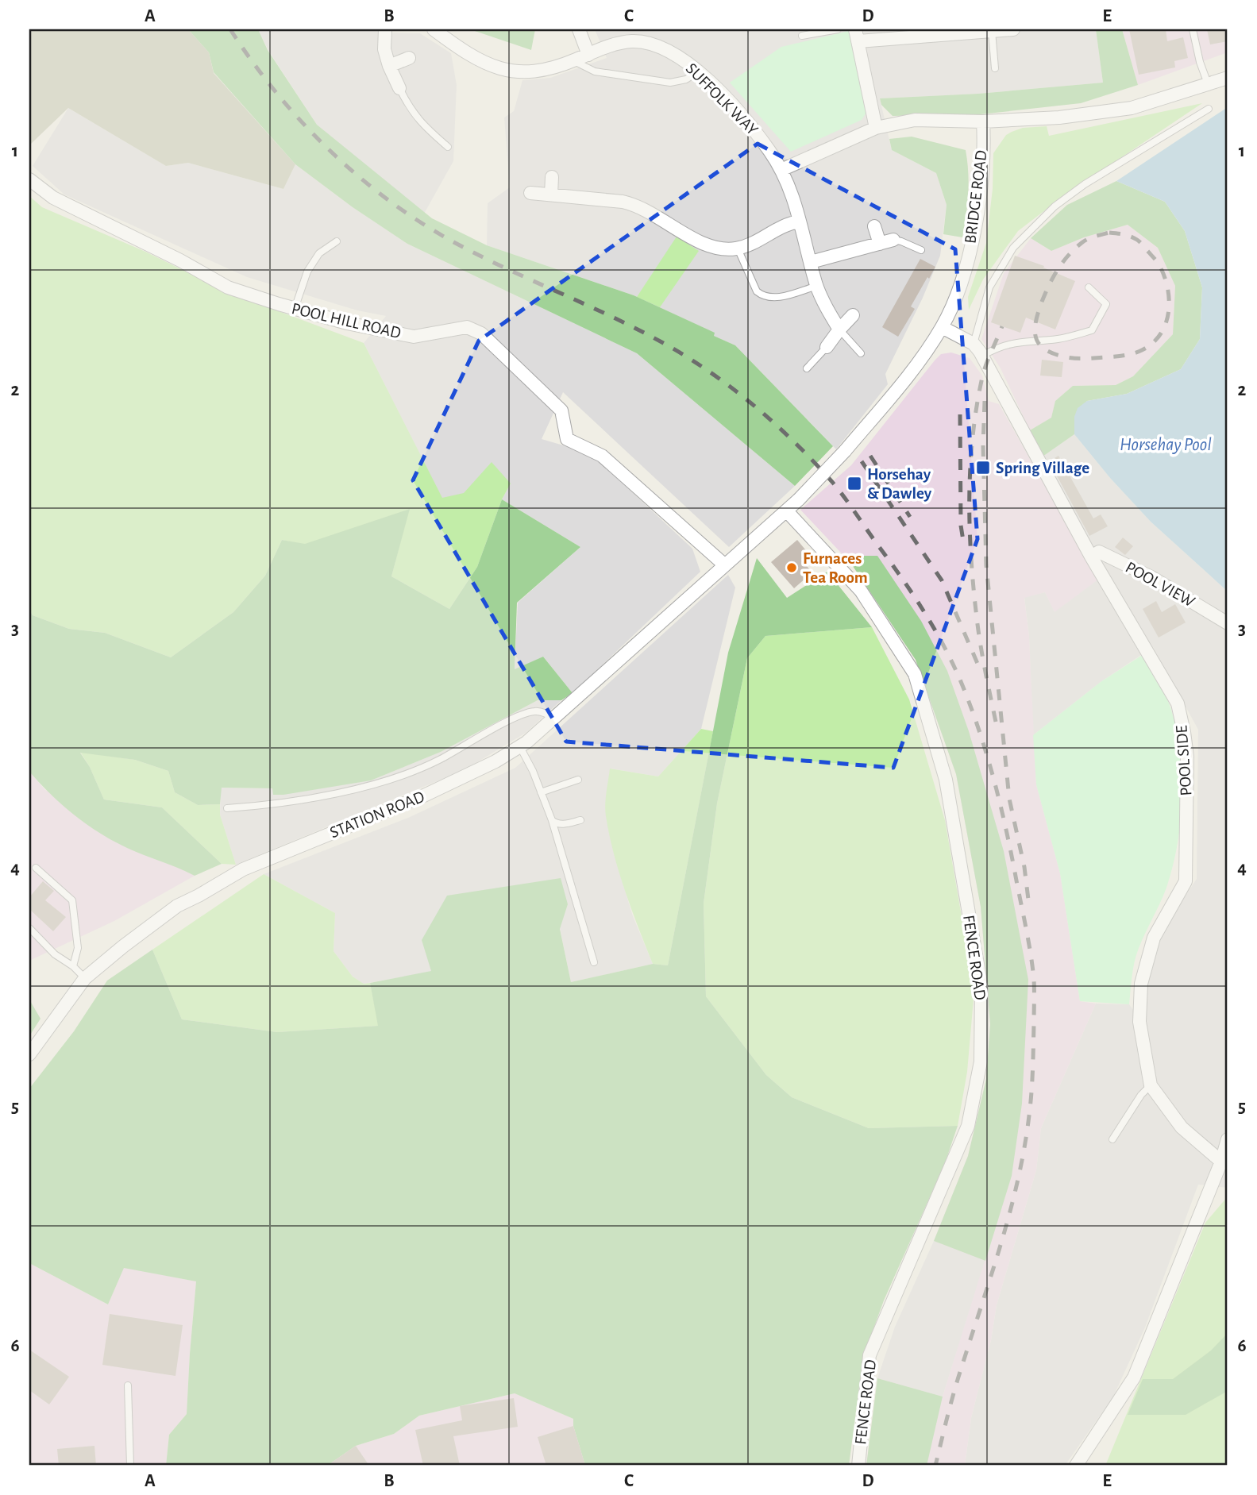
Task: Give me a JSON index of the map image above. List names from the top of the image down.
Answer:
{
  "streets": {
    "street": [
      "SUFFOLK WAY",
      "BRIDGE ROAD",
      "POOL HILL ROAD",
      "POOL VIEW",
      "POOL SIDE",
      "STATION ROAD",
      "FENCE ROAD"
    ]
  },
  "crossings": [
    ["BRIDGE ROAD", "POOL HILL ROAD"],
    ["BRIDGE ROAD", "POOL SIDE"],
    ["BRIDGE ROAD", "STATION ROAD"],
    ["BRIDGE ROAD", "FENCE ROAD"],
    ["POOL HILL ROAD", "STATION ROAD"],
    ["POOL VIEW", "POOL SIDE"]
  ],
  "water": ["Horsehay Pool"],
  "places": {
    "transit": ["Spring Village", "Horsehay & Dawley"],
    "other": ["Furnaces Tea Room"]
  },
  "grid": {
    "columns": [
      "A",
      "B",
      "C",
      "D",
      "E"
    ],
    "rows": [
      "1",
      "2",
      "3",
      "4",
      "5",
      "6"
    ]
  }
}
